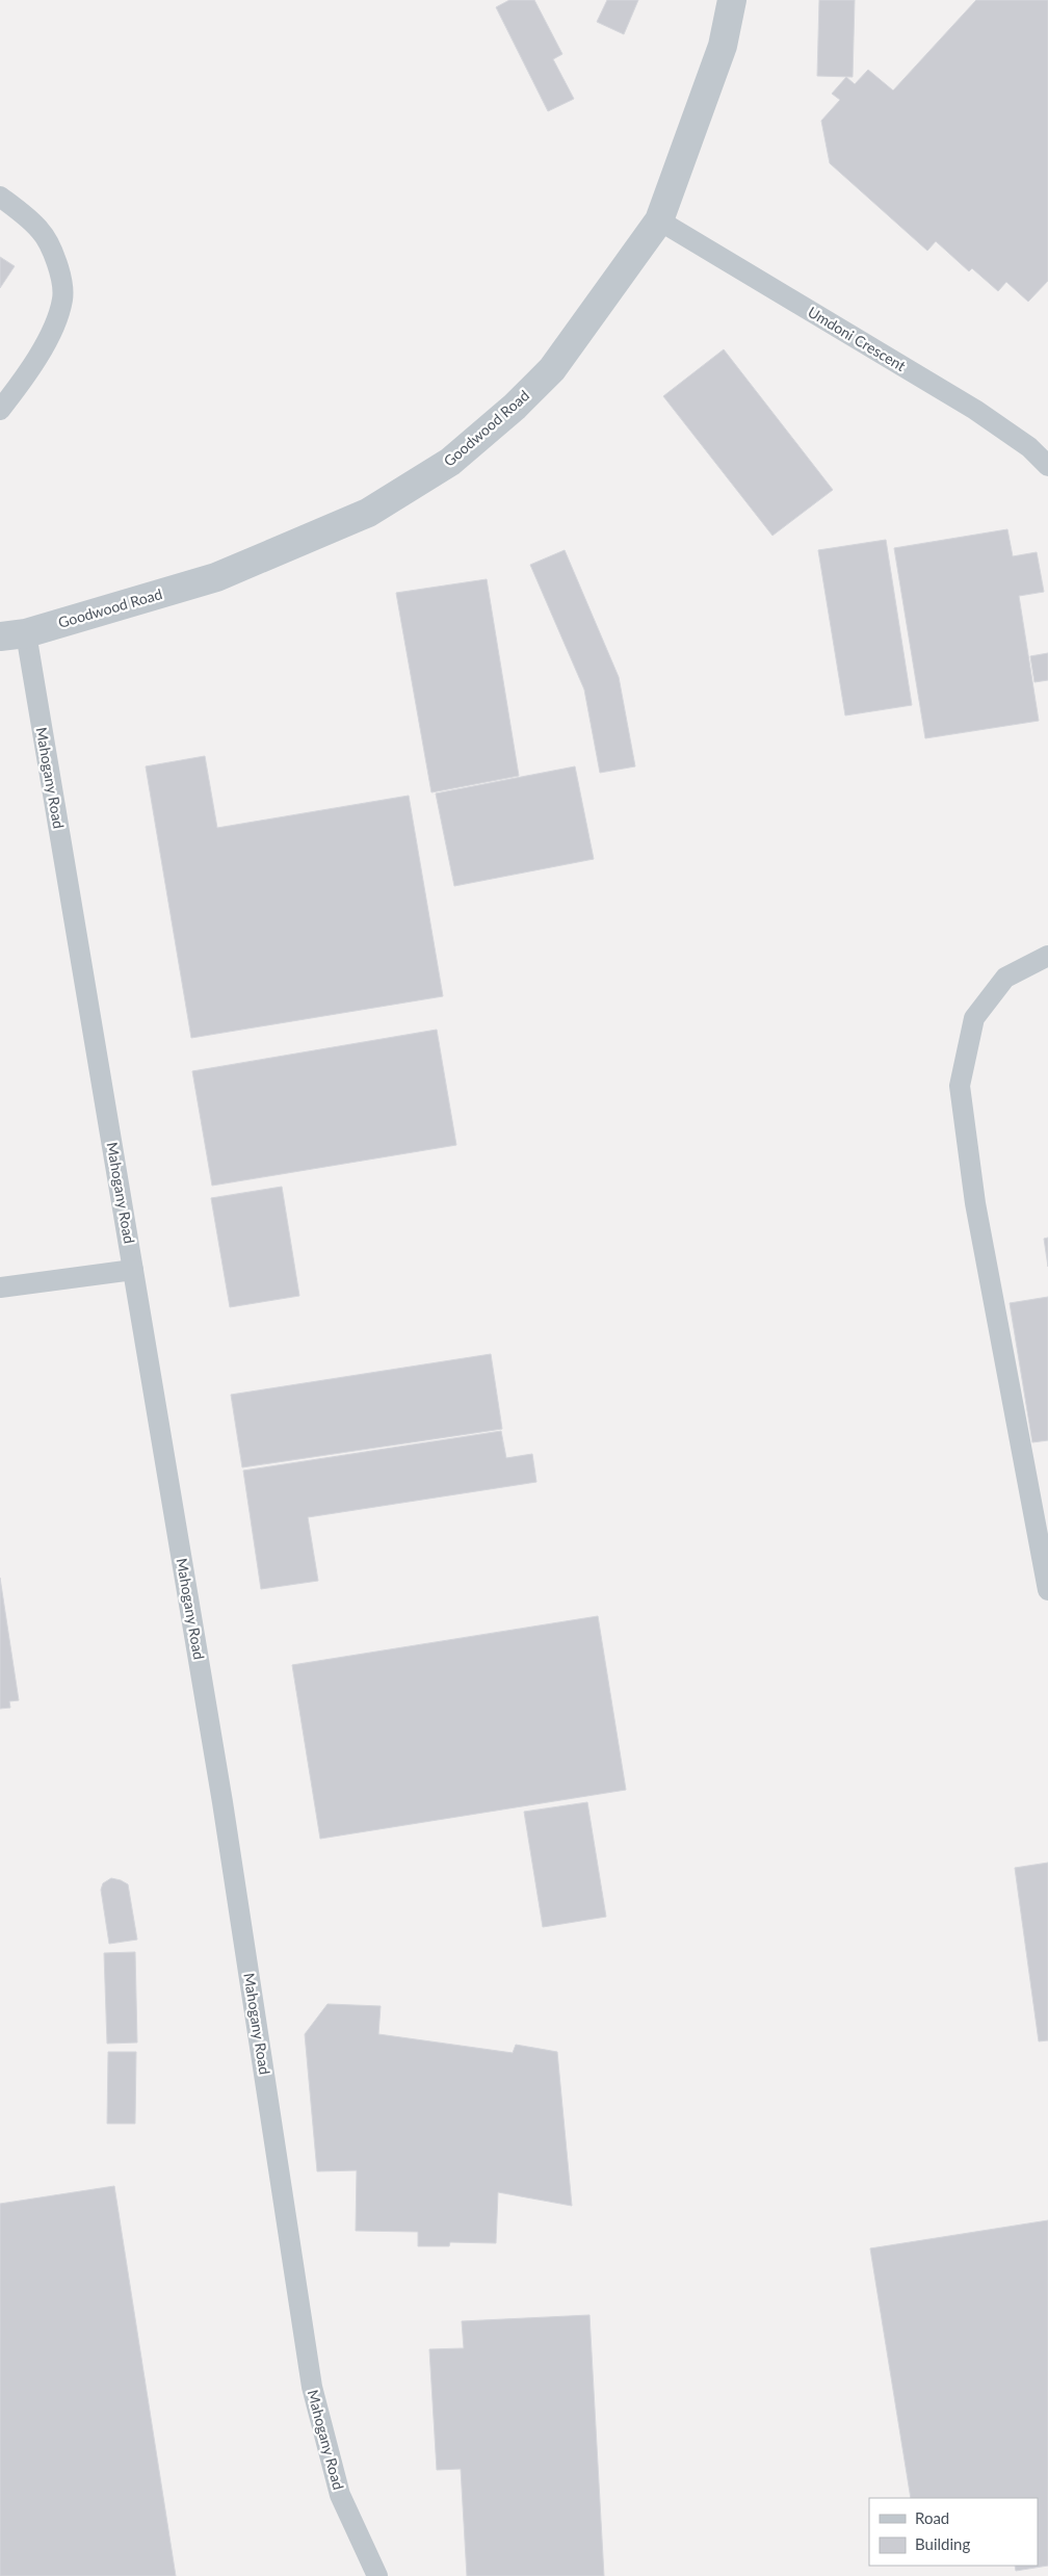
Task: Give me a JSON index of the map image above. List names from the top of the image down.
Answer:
{
  "streets": {
    "street": ["Goodwood Road"],
    "lane": ["Umdoni Crescent", "Mahogany Road"]
  },
  "crossings": [
    ["Umdoni Crescent", "Goodwood Road"],
    ["Goodwood Road", "Mahogany Road"]
  ],
  "legend": ["Road", "Building"]
}
